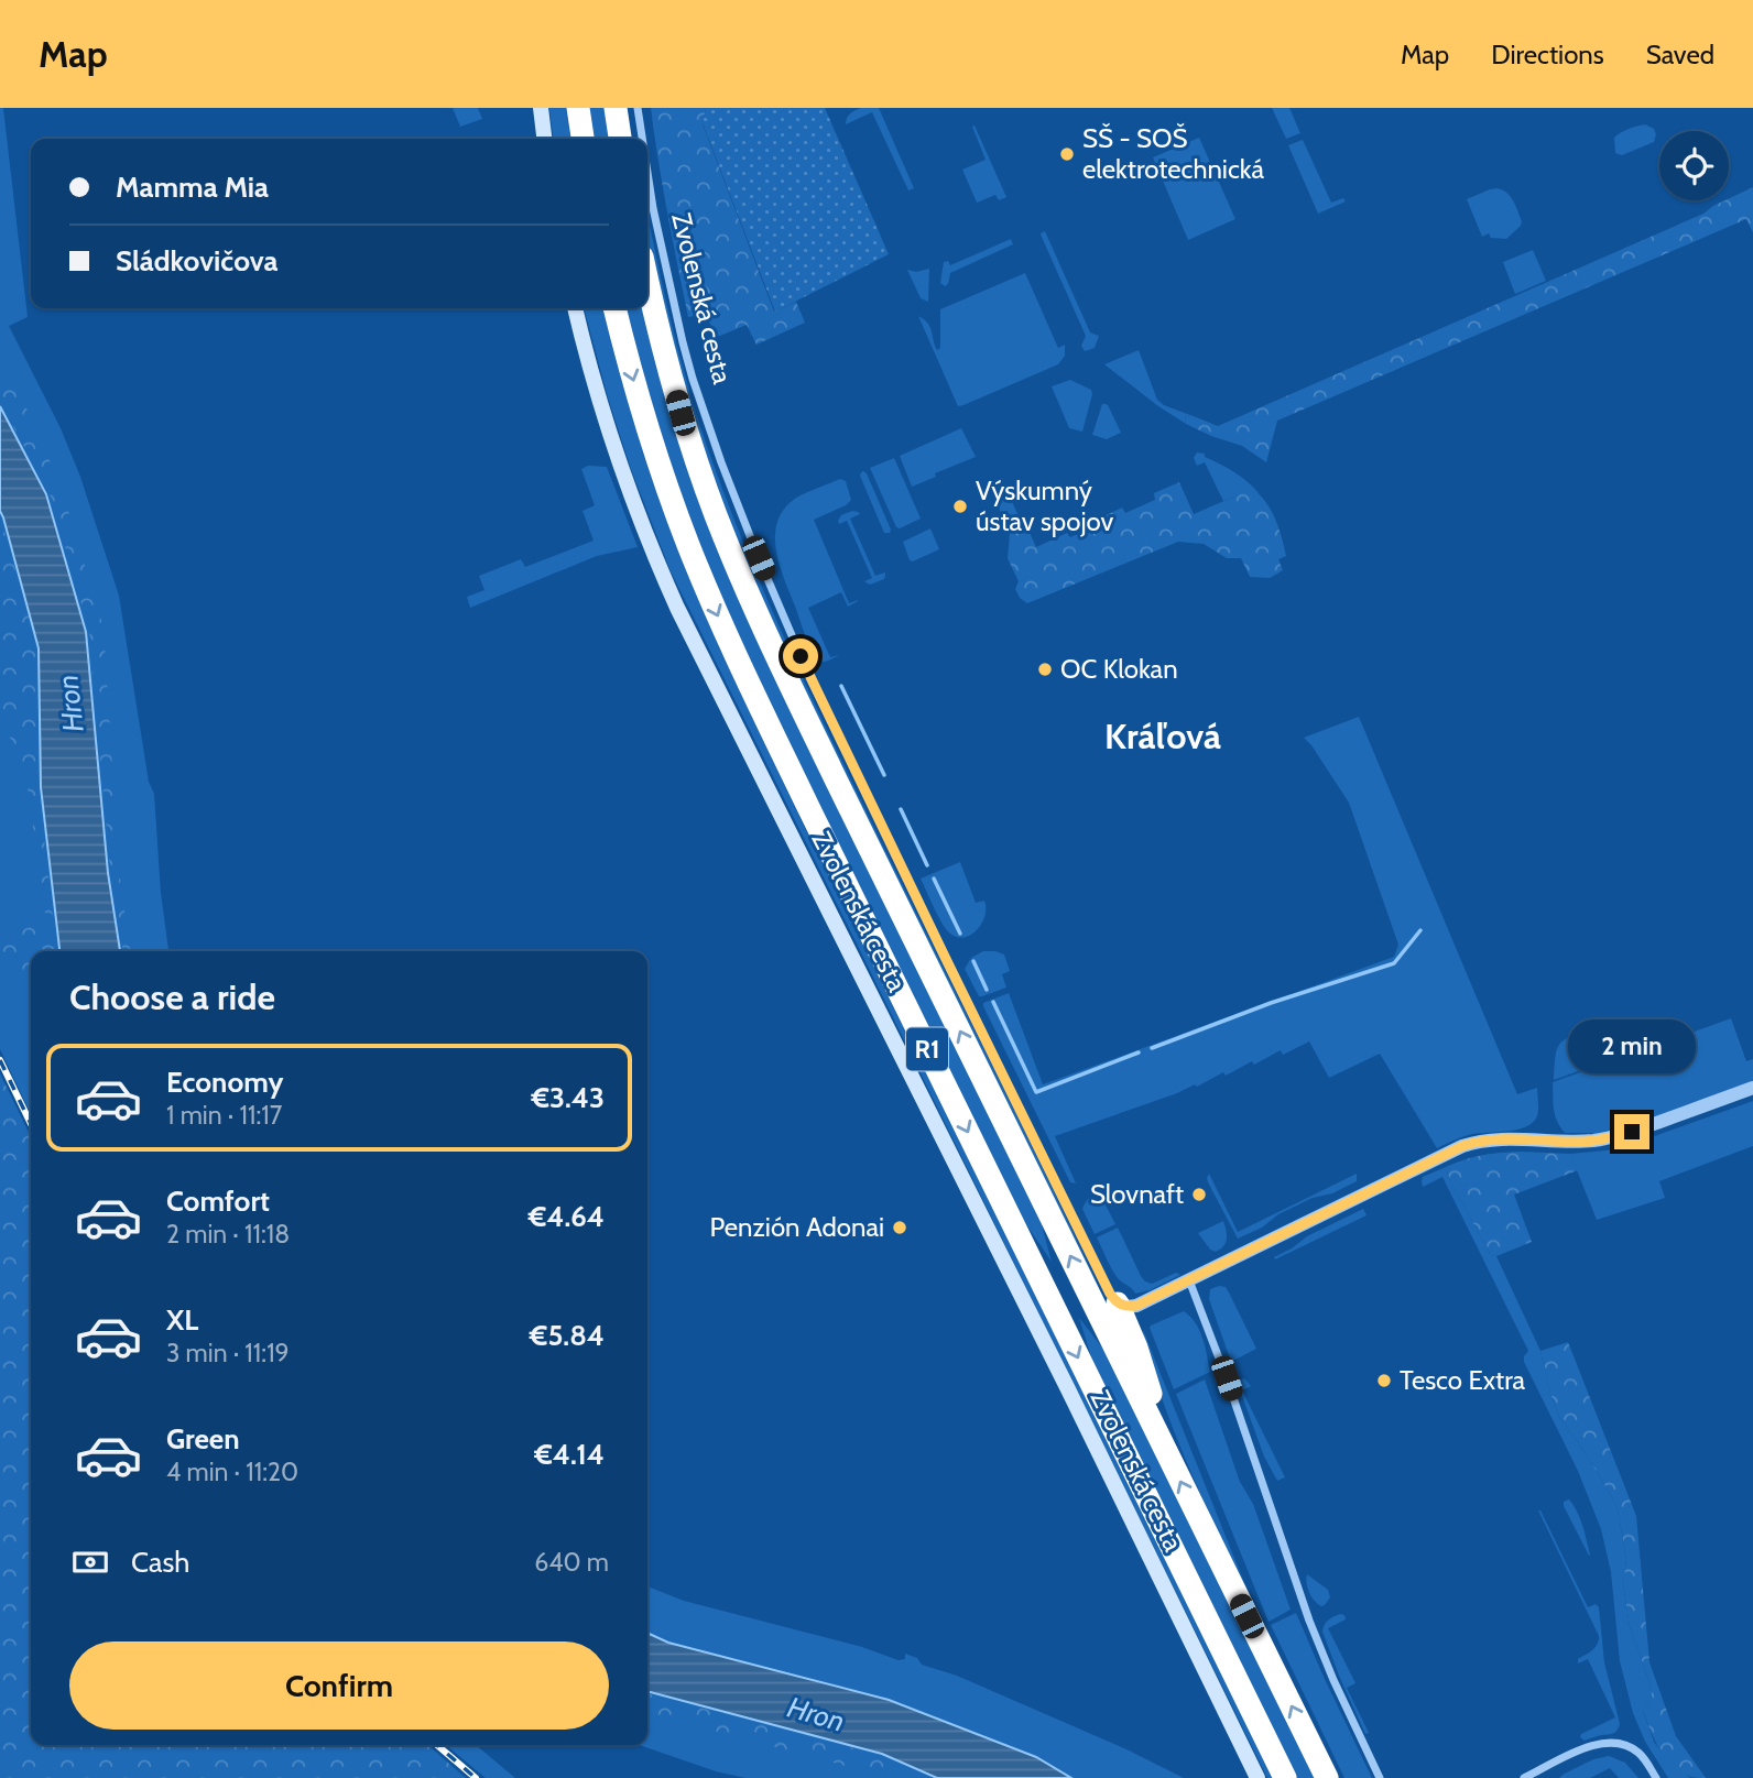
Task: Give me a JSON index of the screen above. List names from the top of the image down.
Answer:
{
  "streets": {
    "highway": ["R1"],
    "main road": ["Zvolenská cesta"]
  },
  "districts": ["Kráľová"],
  "water": ["Hron"],
  "places": [
    "SŠ - SOŠ elektrotechnická",
    "Výskumný ústav spojov",
    "OC Klokan",
    "Slovnaft",
    "Penzión Adonai",
    "Tesco Extra"
  ],
  "page": {
    "header": "Map",
    "nav": ["Map", "Directions", "Saved"],
    "banner": ["Mamma Mia", "Sládkovičova"],
    "heading": "Choose a ride",
    "bubble": "2 min",
    "list": [
      {
        "name": "Economy",
        "note": "1 min · 11:17",
        "value": "€3.43"
      },
      {
        "name": "Comfort",
        "note": "2 min · 11:18",
        "value": "€4.64"
      },
      {
        "name": "XL",
        "note": "3 min · 11:19",
        "value": "€5.84"
      },
      {
        "name": "Green",
        "note": "4 min · 11:20",
        "value": "€4.14"
      }
    ],
    "pay": ["Cash", "640 m"],
    "buttons": "Confirm"
  }
}
